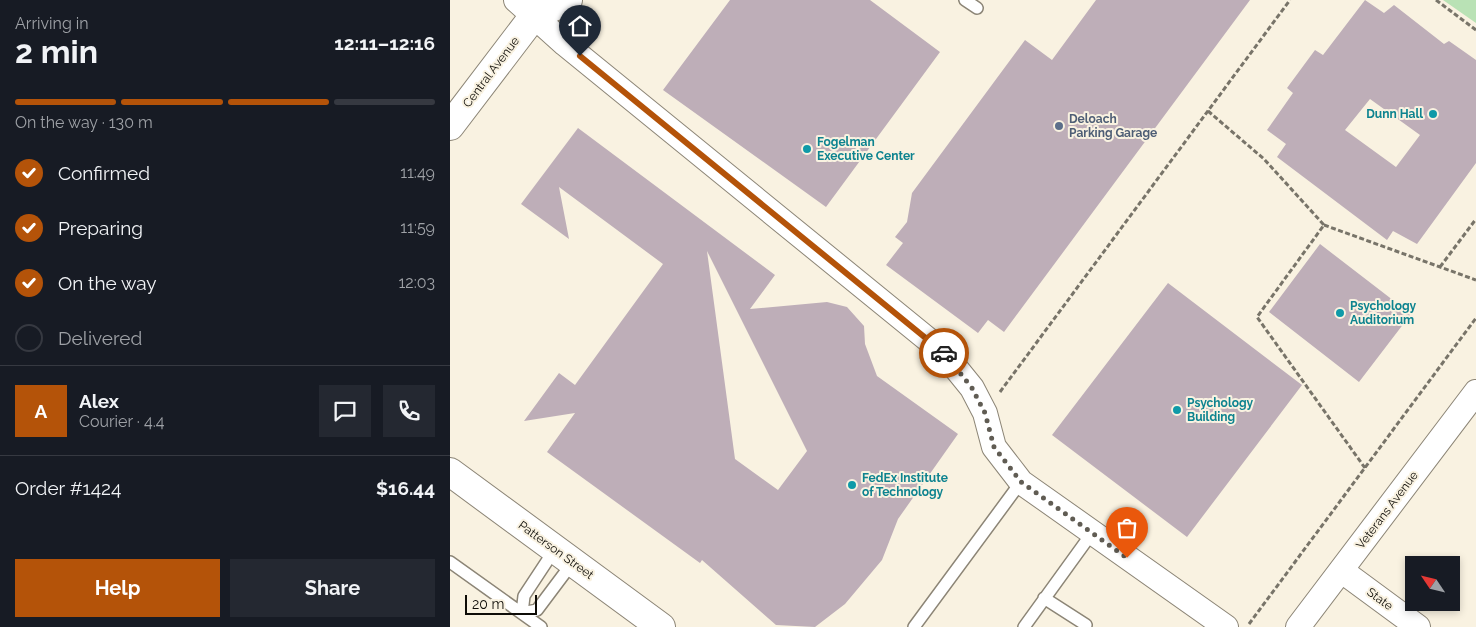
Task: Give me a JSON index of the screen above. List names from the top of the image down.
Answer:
{
  "streets": {
    "street": [
      "Central Avenue",
      "Veterans Avenue",
      "Patterson Street",
      "State"
    ]
  },
  "crossings": [
    ["Veterans Avenue", "State"]
  ],
  "places": [
    "Dunn Hall",
    "Deloach Parking Garage",
    "Fogelman Executive Center",
    "Psychology Auditorium",
    "Psychology Building",
    "FedEx Institute of Technology"
  ],
  "scale_bar": "20 m",
  "north": "top left",
  "page": {
    "heading": ["2 min", "Arriving in", "12:11–12:16"],
    "panel": [
      "Alex",
      "Courier · 4.4",
      "Order #1424",
      "$16.44"
    ],
    "bar": "On the way · 130 m",
    "list": [
      ["Confirmed", "11:49"],
      ["Preparing", "11:59"],
      ["On the way", "12:03"],
      "Delivered"
    ],
    "round": "A",
    "buttons": ["Help", "Share"],
    "scale": "20 m"
  }
}
